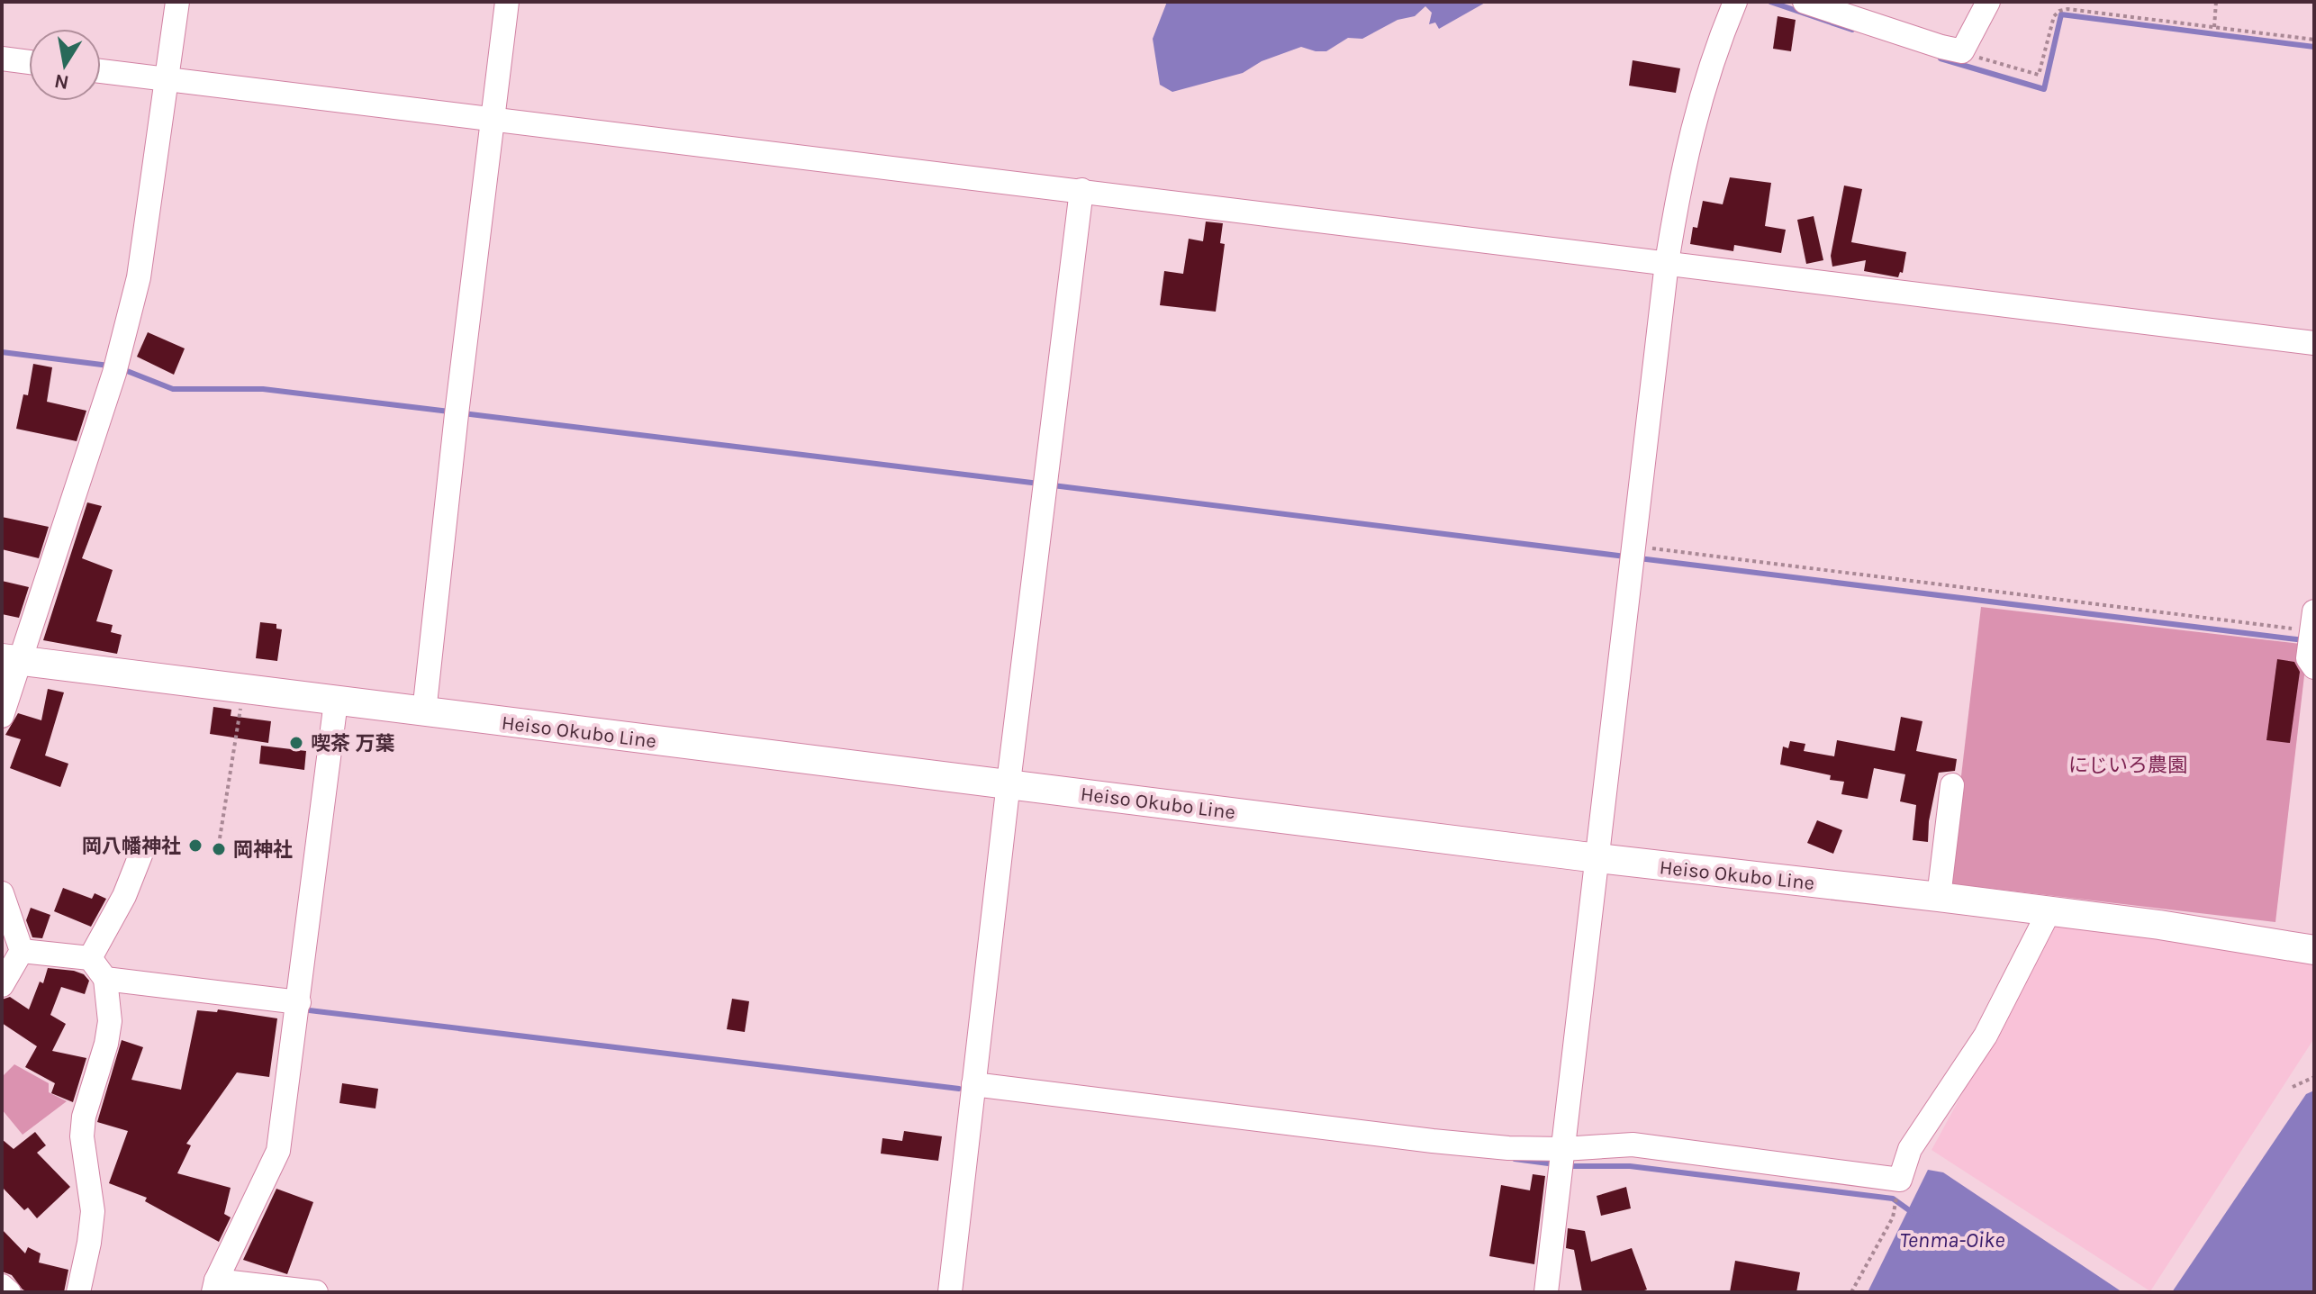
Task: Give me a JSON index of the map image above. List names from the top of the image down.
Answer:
{
  "streets": {
    "main road": ["Heiso Okubo Line"]
  },
  "water": ["Tenma-Oike"],
  "parks": ["にじいろ農園"],
  "places": ["喫茶 万葉", "岡八幡神社", "岡神社"],
  "north": "bottom"
}
